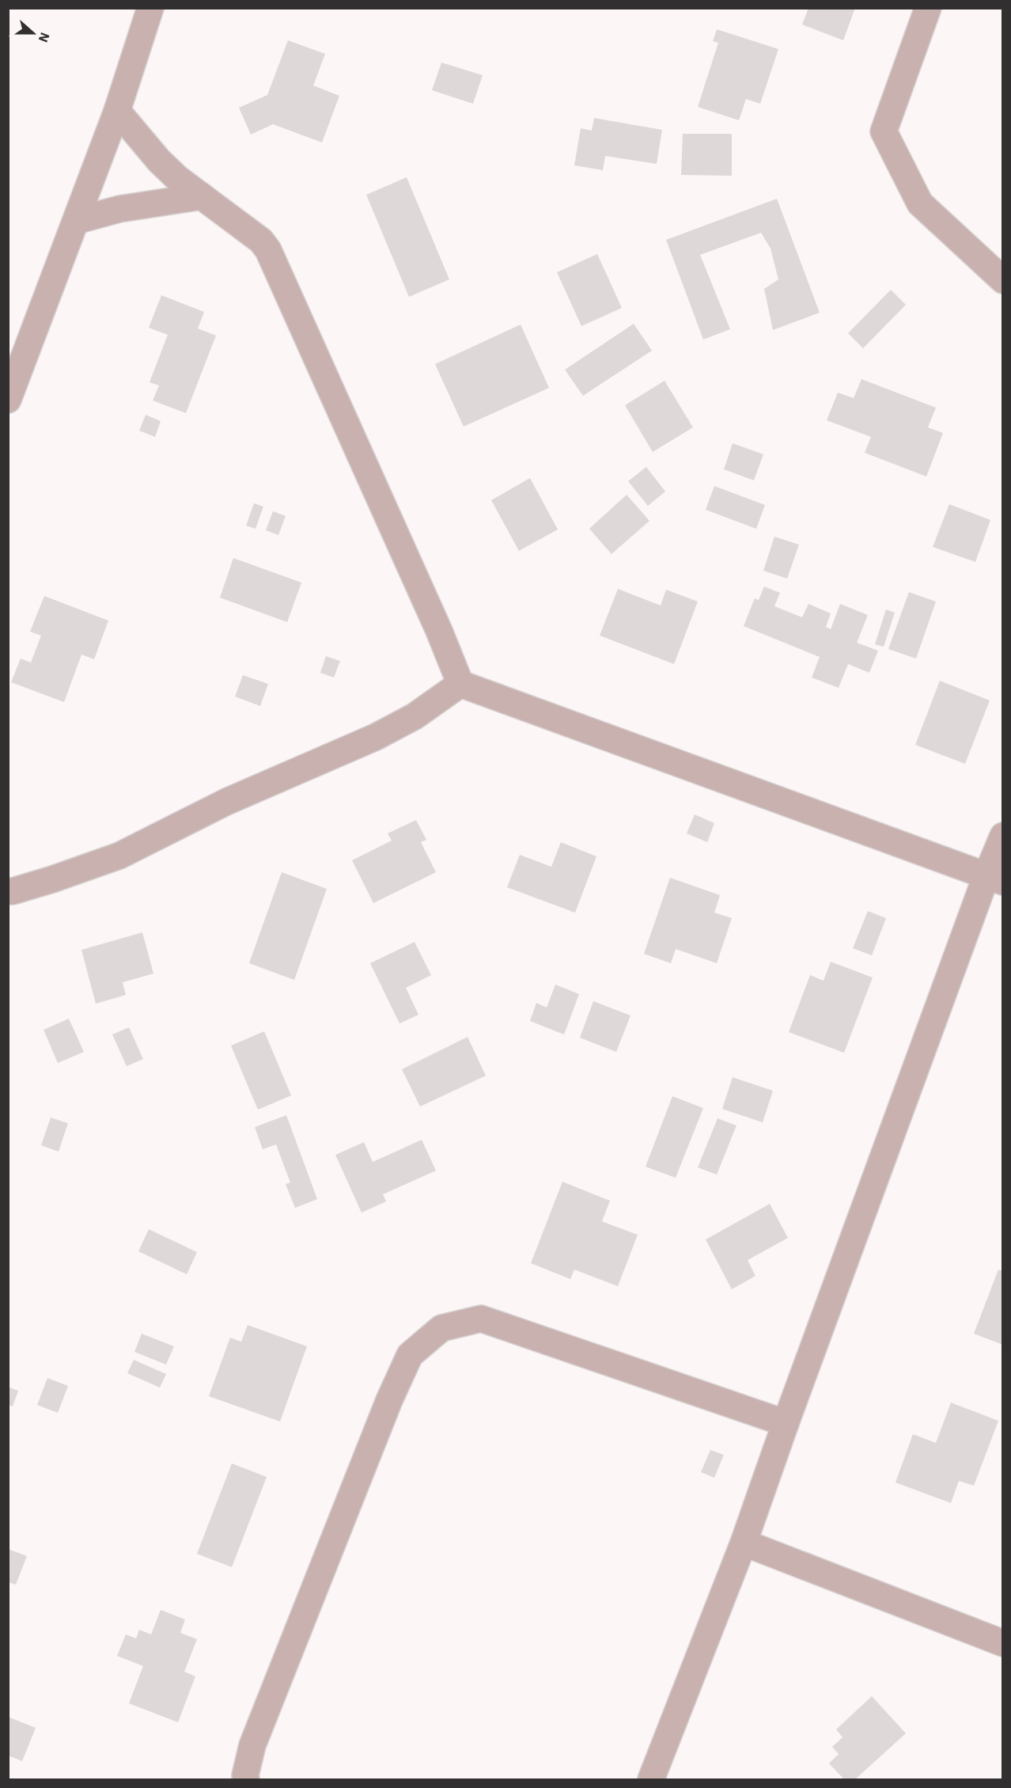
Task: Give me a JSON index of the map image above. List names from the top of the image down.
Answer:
{
  "north": "right"
}
